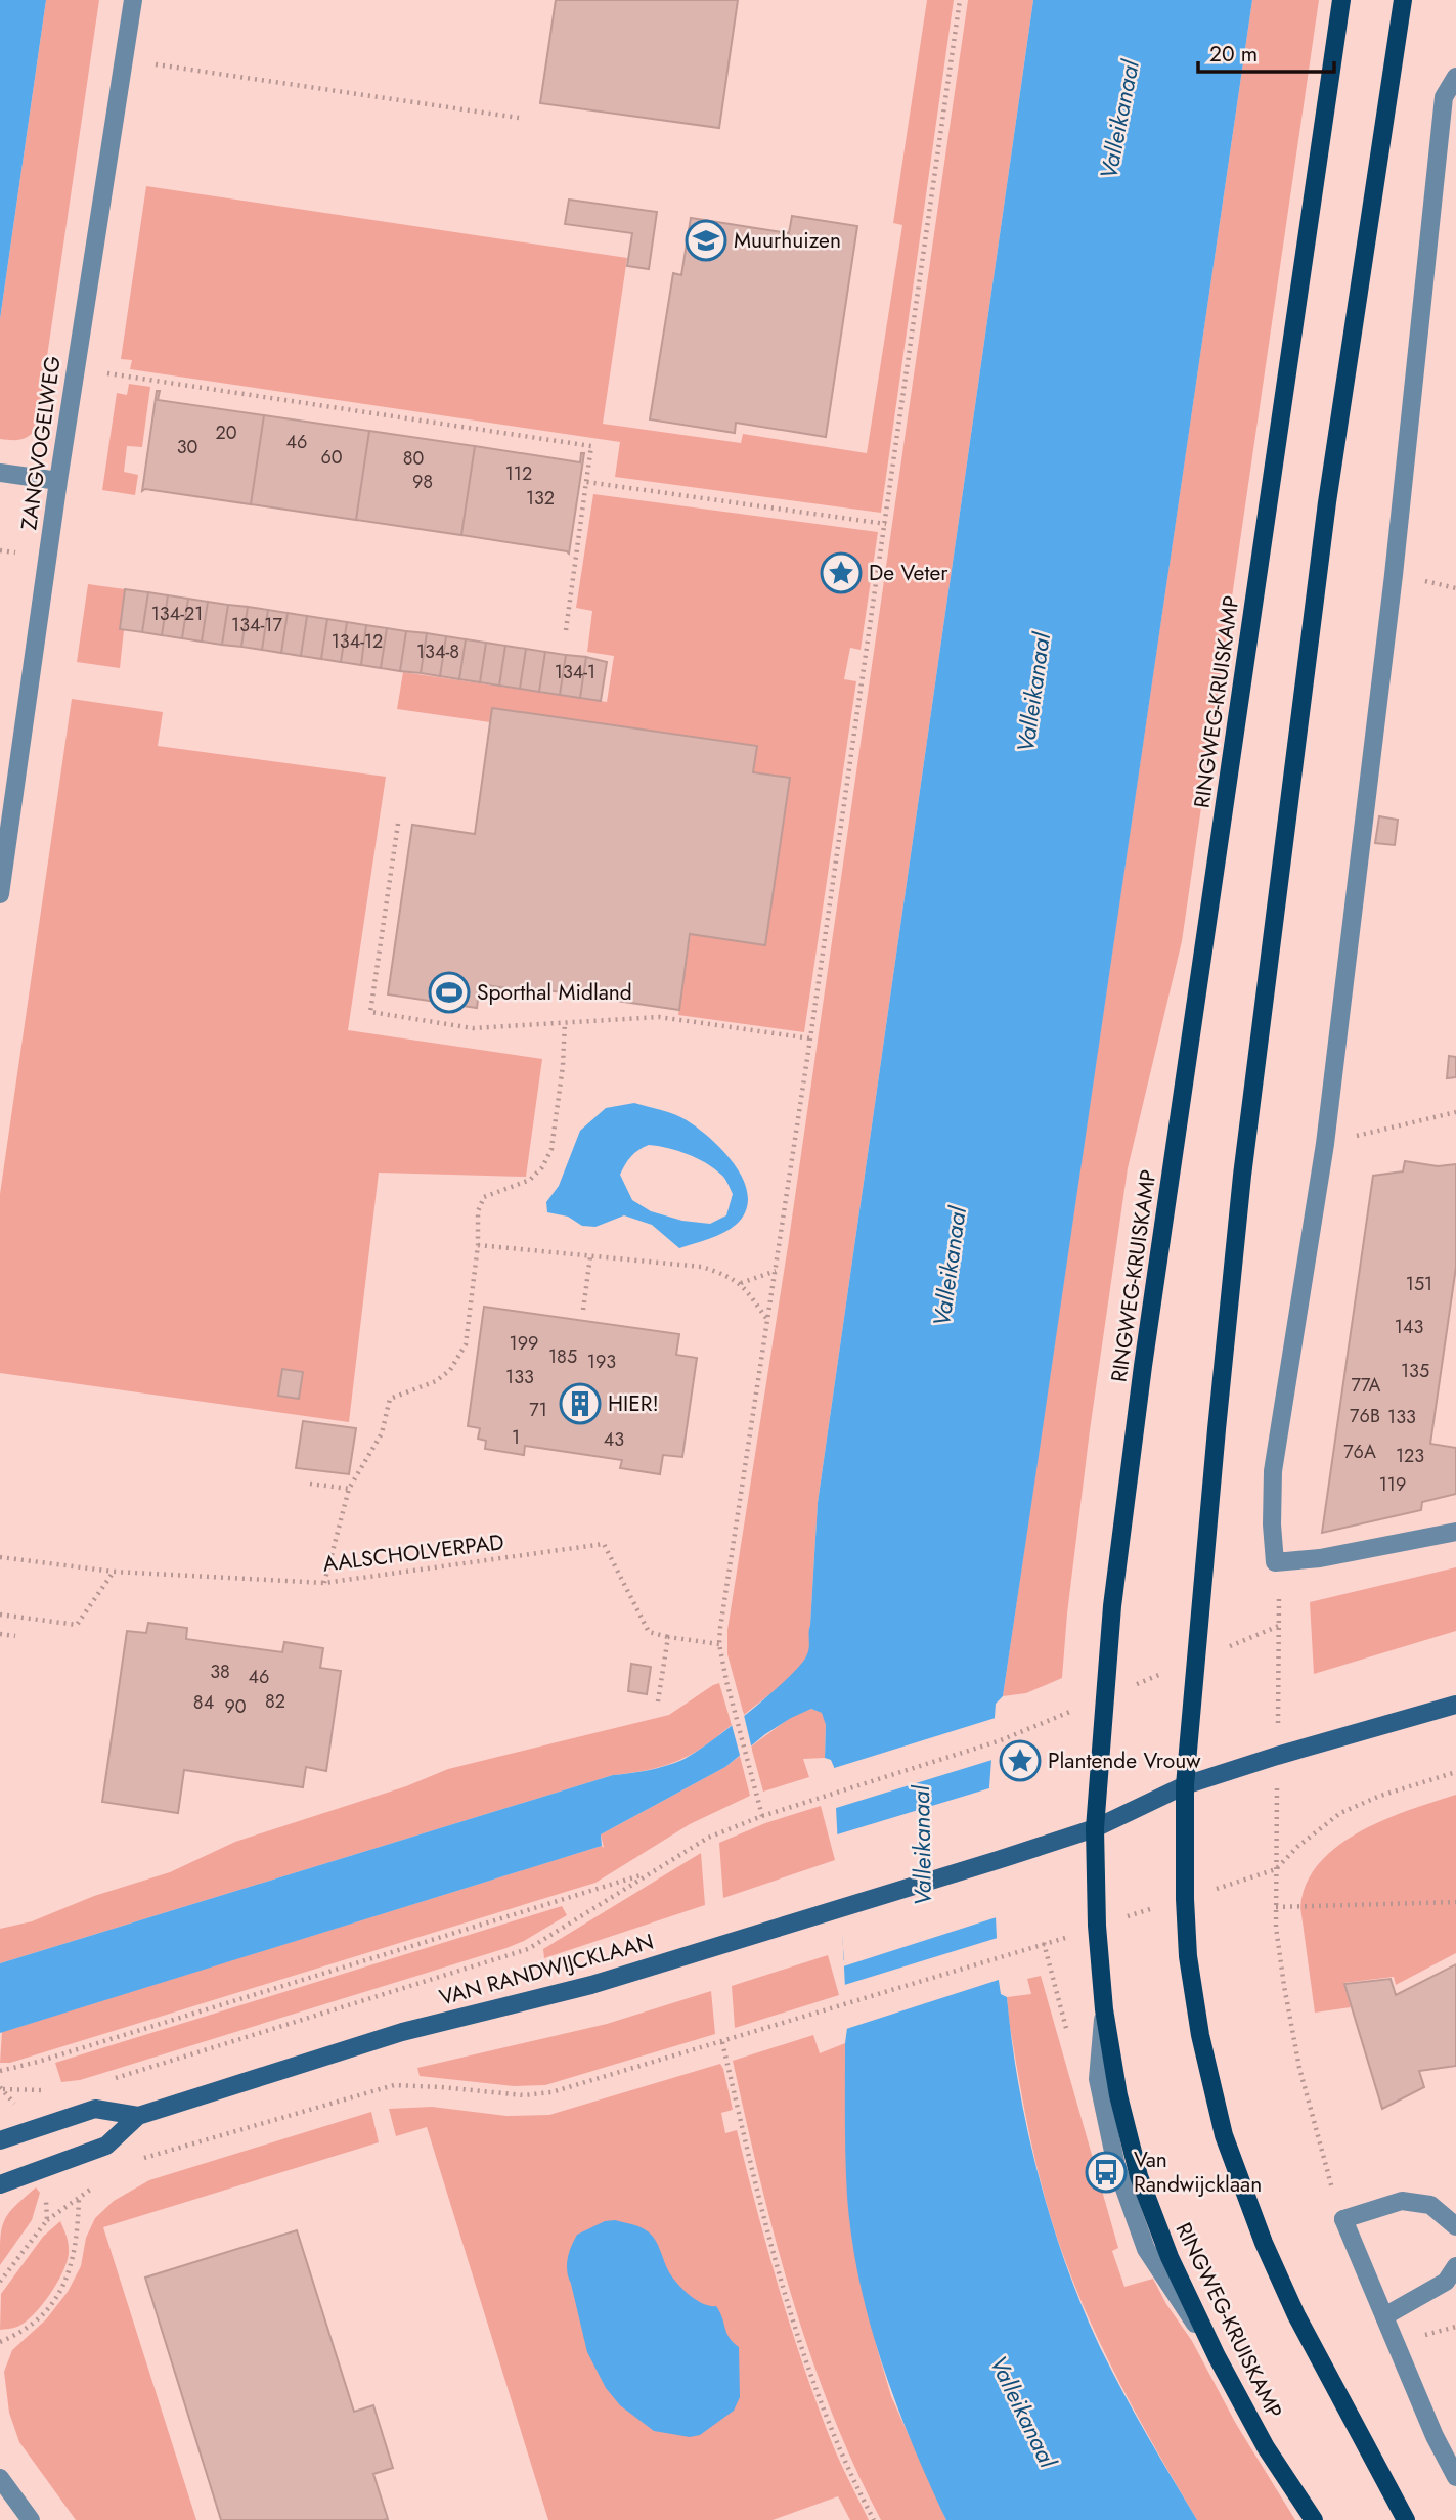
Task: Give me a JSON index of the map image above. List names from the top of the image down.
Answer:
{
  "streets": {
    "main road": ["RINGWEG-KRUISKAMP"],
    "street": ["ZANGVOGELWEG", "VAN RANDWIJCKLAAN"],
    "path": ["AALSCHOLVERPAD"]
  },
  "crossings": [
    ["RINGWEG-KRUISKAMP", "VAN RANDWIJCKLAAN"]
  ],
  "water": ["Valleikanaal"],
  "places": {
    "school or university": ["Muurhuizen"],
    "place": ["De Veter", "Plantende Vrouw"],
    "sports": ["Sporthal Midland"],
    "building": ["HIER!"],
    "bus stop": ["Van Randwijcklaan"]
  },
  "house_numbers": [
    "20",
    "46",
    "30",
    "60",
    "80",
    "112",
    "98",
    "132",
    "134-21",
    "134-17",
    "134-12",
    "134-8",
    "134-1",
    "151",
    "143",
    "199",
    "185",
    "193",
    "135",
    "133",
    "77A",
    "71",
    "76B",
    "133",
    "1",
    "43",
    "76A",
    "123",
    "119",
    "38",
    "46",
    "82",
    "84",
    "90"
  ],
  "scale_bar": "20 m"
}
